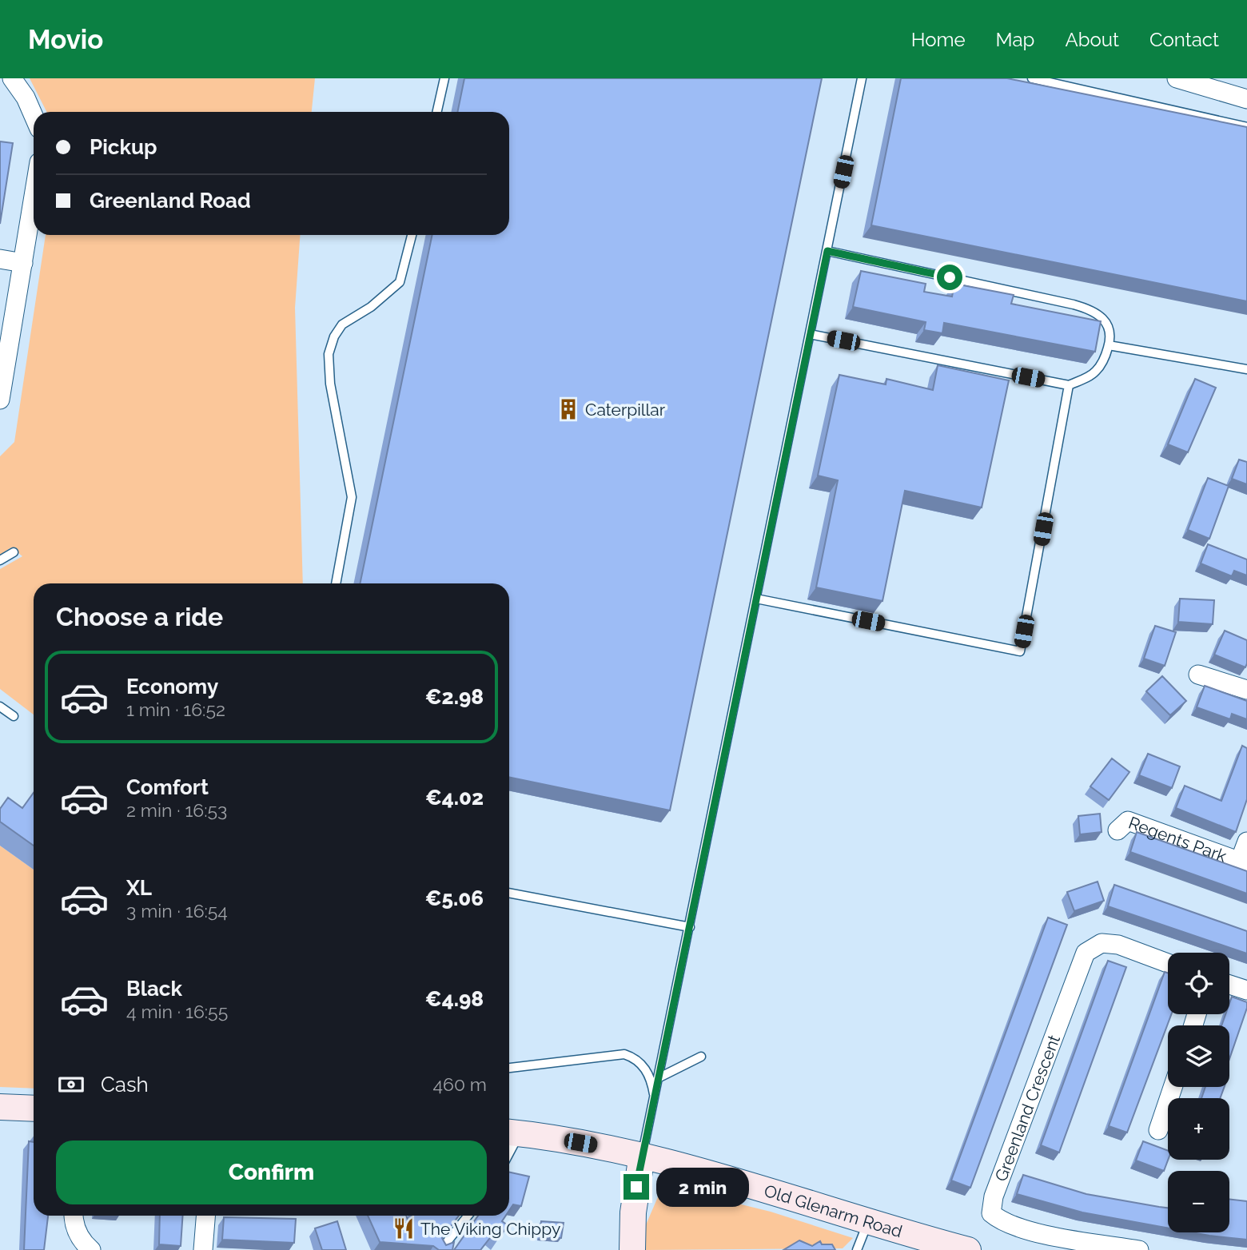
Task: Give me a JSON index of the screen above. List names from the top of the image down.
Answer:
{
  "streets": {
    "street": ["Regents Park", "Greenland Crescent", "Old Glenarm Road"]
  },
  "places": {
    "building": ["Caterpillar"],
    "restaurant": ["The Viking Chippy"]
  },
  "page": {
    "header": "Movio",
    "nav": [
      "Home",
      "Map",
      "About",
      "Contact"
    ],
    "banner": ["Pickup", "Greenland Road"],
    "heading": "Choose a ride",
    "list": [
      {
        "name": "Economy",
        "note": "1 min · 16:52",
        "value": "€2.98"
      },
      {
        "name": "Comfort",
        "note": "2 min · 16:53",
        "value": "€4.02"
      },
      {
        "name": "XL",
        "note": "3 min · 16:54",
        "value": "€5.06"
      },
      {
        "name": "Black",
        "note": "4 min · 16:55",
        "value": "€4.98"
      }
    ],
    "map_buttons": ["+", "−"],
    "pay": ["Cash", "460 m"],
    "buttons": "Confirm",
    "bubble": "2 min"
  }
}
